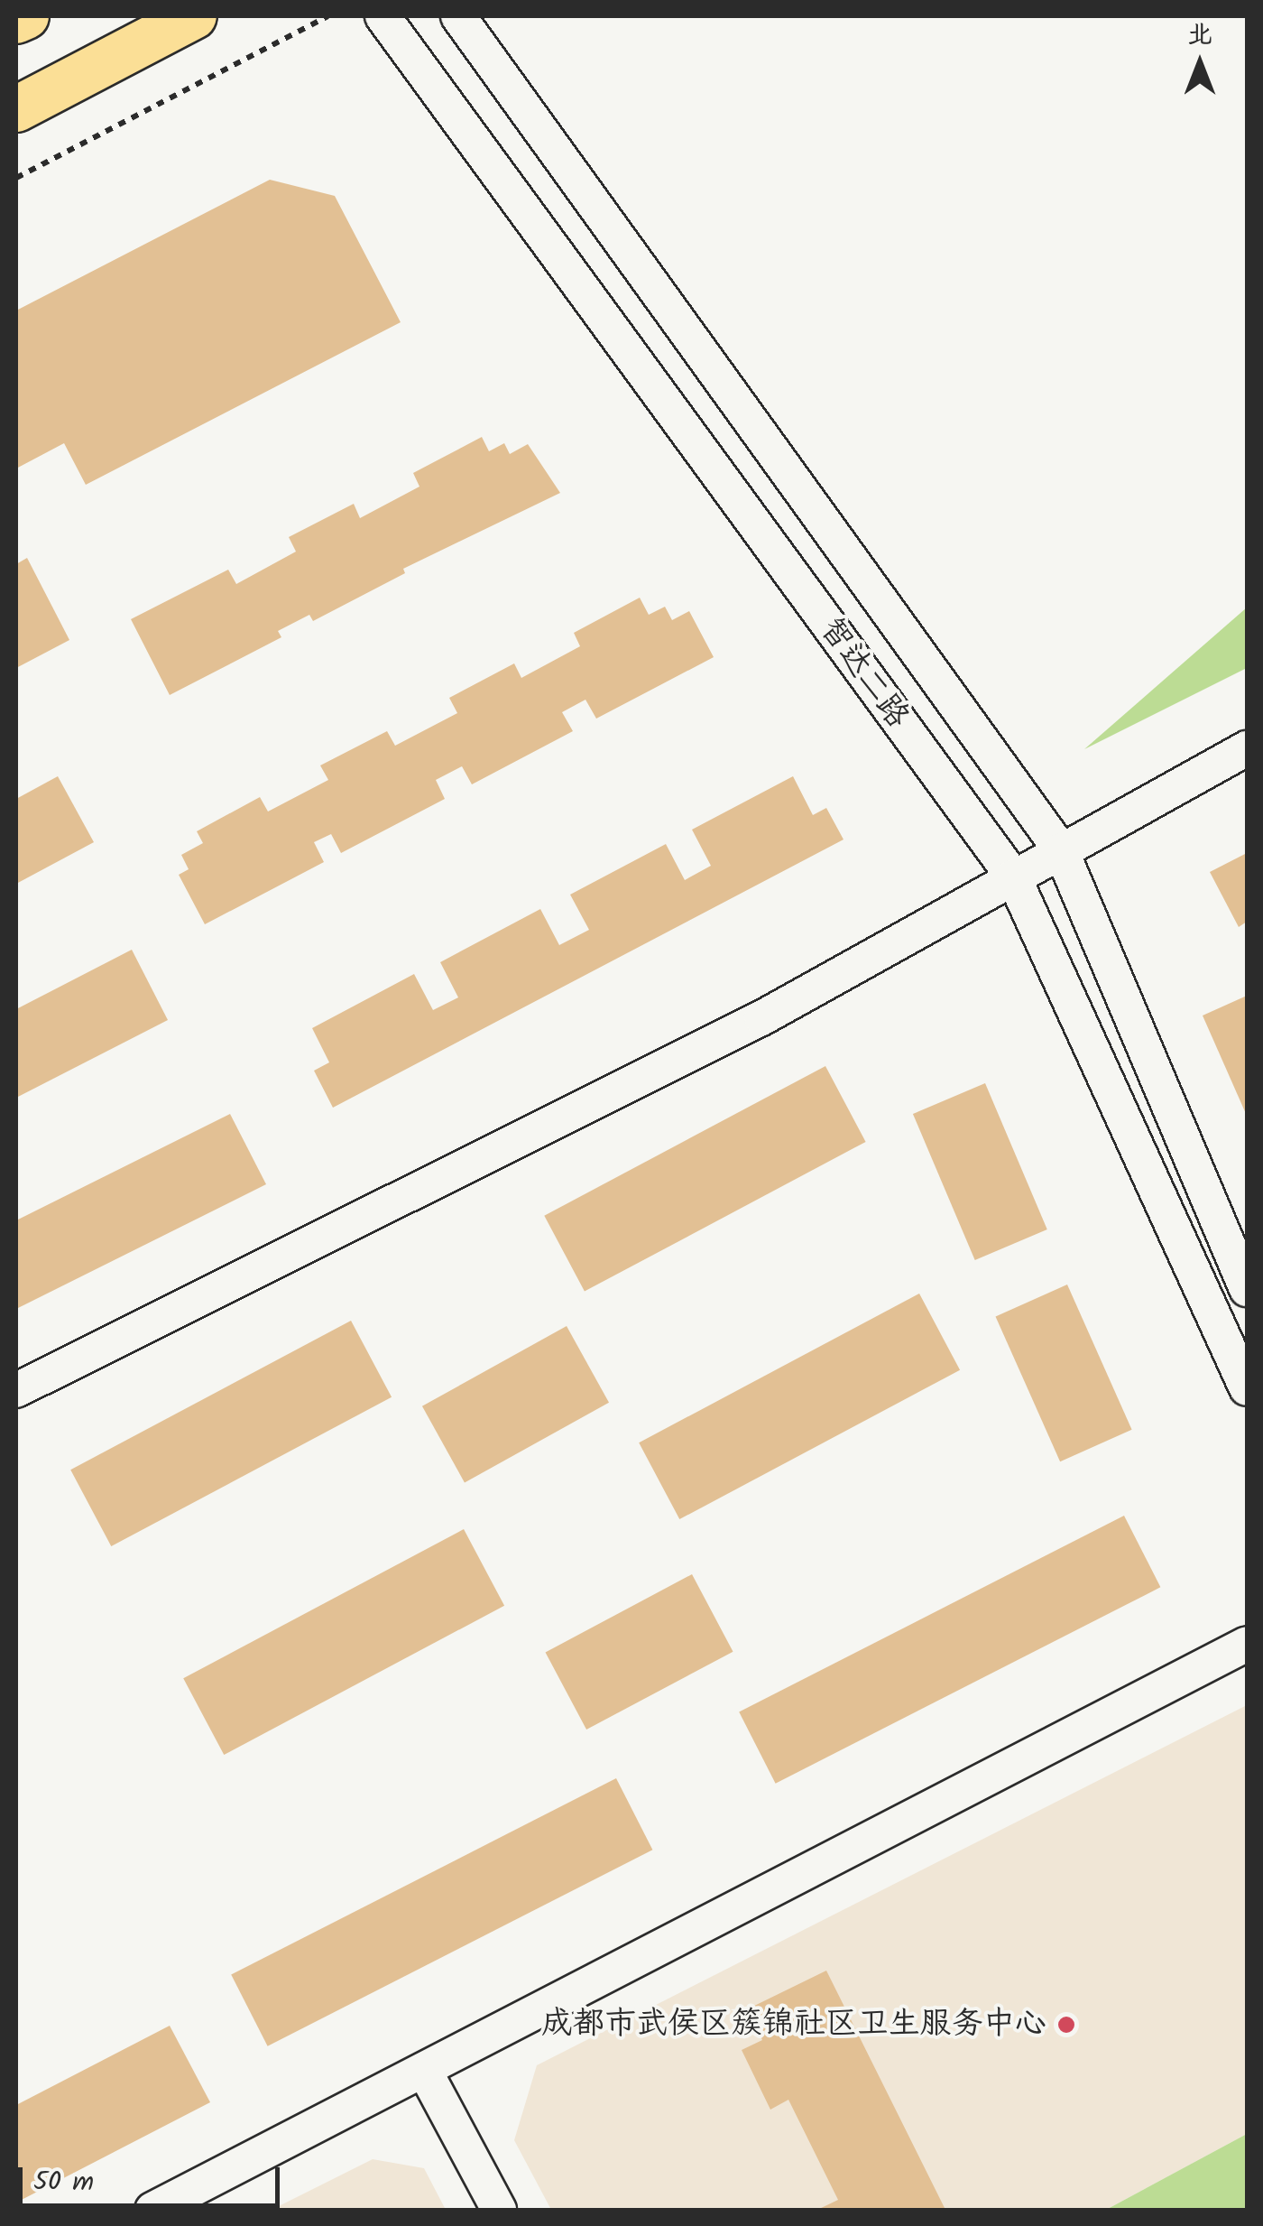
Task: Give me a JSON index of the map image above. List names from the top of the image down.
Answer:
{
  "streets": {
    "street": ["智达二路"]
  },
  "places": ["成都市武侯区簇锦社区卫生服务中心"],
  "scale_bar": "50 m",
  "north": "top"
}
